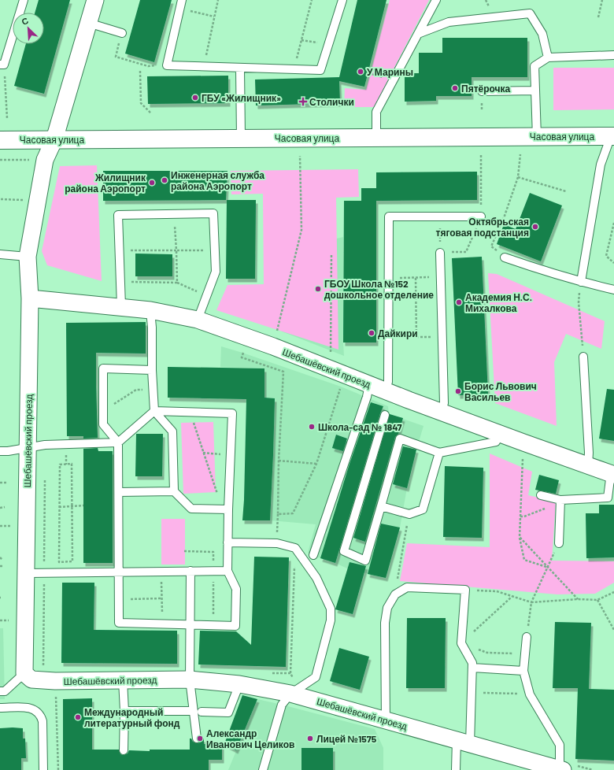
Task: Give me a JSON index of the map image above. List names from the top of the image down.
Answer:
{
  "streets": {
    "street": ["Часовая улица", "Шебашёвский проезд"]
  },
  "crossings": [
    ["Часовая улица", "Шебашёвский проезд"]
  ],
  "places": {
    "other": [
      "У Марины",
      "Пятёрочка",
      "ГБУ «Жилищник»",
      "Инженерная служба района Аэропорт",
      "Жилищник района Аэропорт",
      "Октябрьская тяговая подстанция",
      "ГБОУ Школа №152 дошкольное отделение",
      "Академия Н.С. Михалкова",
      "Дайкири",
      "Борис Львович Васильев",
      "Школа-сад № 1847",
      "Международный литературный фонд",
      "Александр Иванович Целиков",
      "Лицей №1575"
    ],
    "health": ["Столички"]
  },
  "north": "top left"
}
